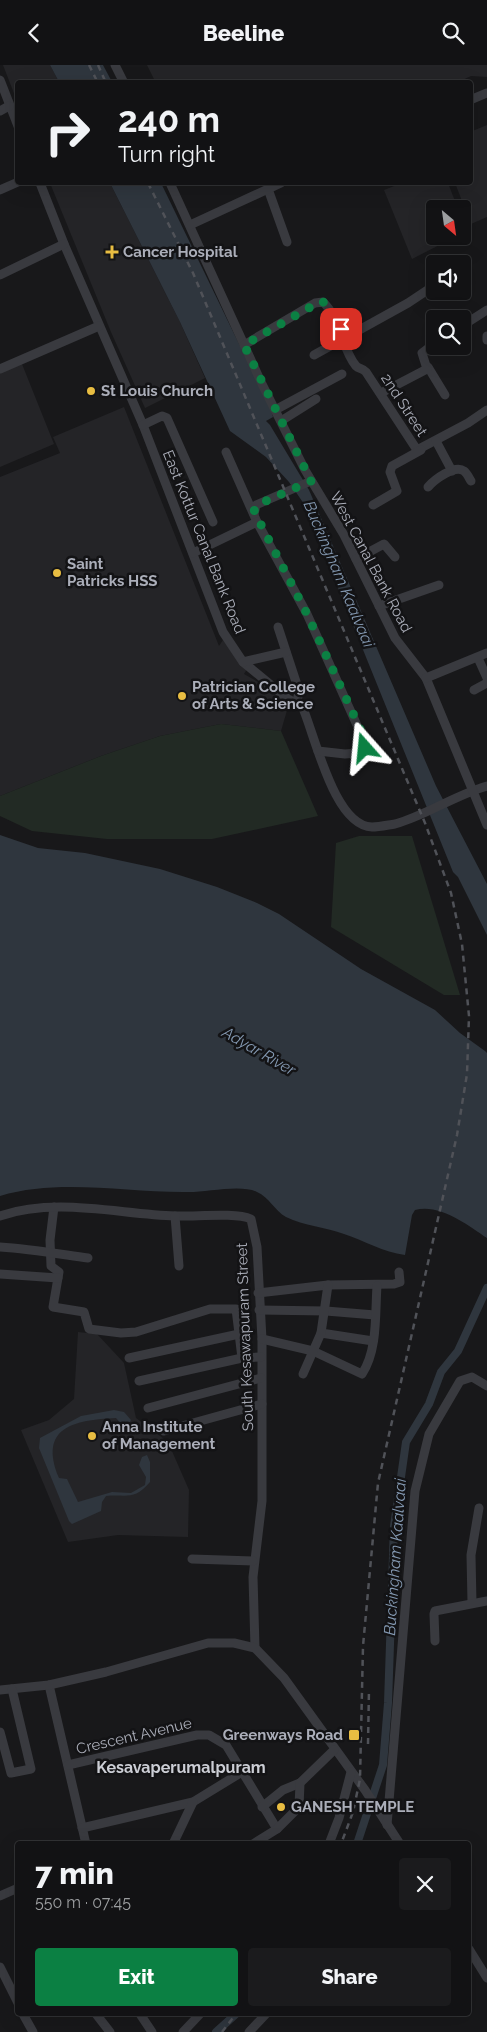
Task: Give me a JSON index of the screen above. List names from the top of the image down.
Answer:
{
  "streets": {
    "street": [
      "2nd Street",
      "East Kottur Canal Bank Road",
      "West Canal Bank Road",
      "South Kesawapuram Street",
      "Crescent Avenue"
    ]
  },
  "crossings": [
    ["2nd Street", "West Canal Bank Road"]
  ],
  "districts": ["Kesavaperumalpuram"],
  "water": ["Buckingham Kaalvaai", "Adyar River"],
  "places": {
    "health": ["Cancer Hospital"],
    "other": [
      "St Louis Church",
      "Saint Patricks HSS",
      "Patrician College of Arts & Science",
      "Anna Institute of Management",
      "GANESH TEMPLE"
    ],
    "transit": ["Greenways Road"]
  },
  "north": "bottom right",
  "page": {
    "header": "Beeline",
    "turn": ["240 m", "Turn right"],
    "heading": ["7 min", "550 m · 07:45"],
    "buttons": ["Exit", "Share"]
  }
}
